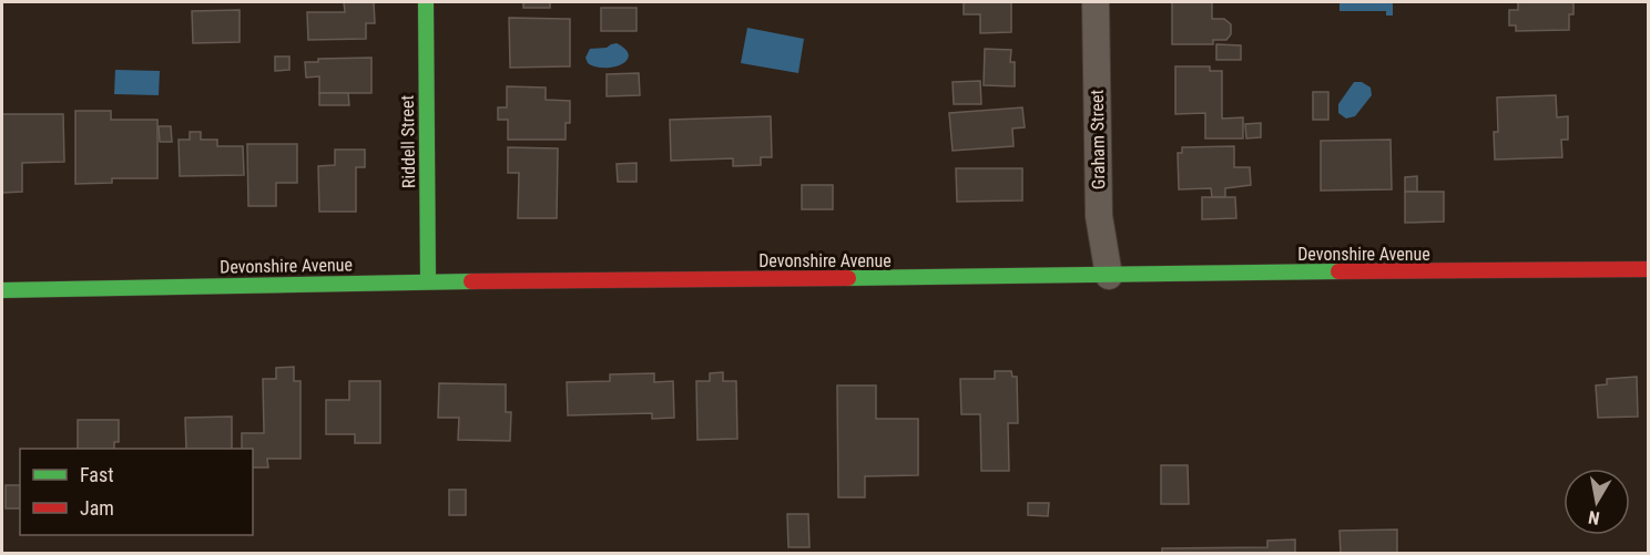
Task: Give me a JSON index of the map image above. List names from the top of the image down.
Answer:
{
  "streets": {
    "main road": ["Riddell Street", "Devonshire Avenue"],
    "street": ["Graham Street"]
  },
  "crossings": [
    ["Graham Street", "Devonshire Avenue"],
    ["Riddell Street", "Devonshire Avenue"]
  ],
  "legend": ["Fast", "Jam"],
  "north": "bottom"
}
